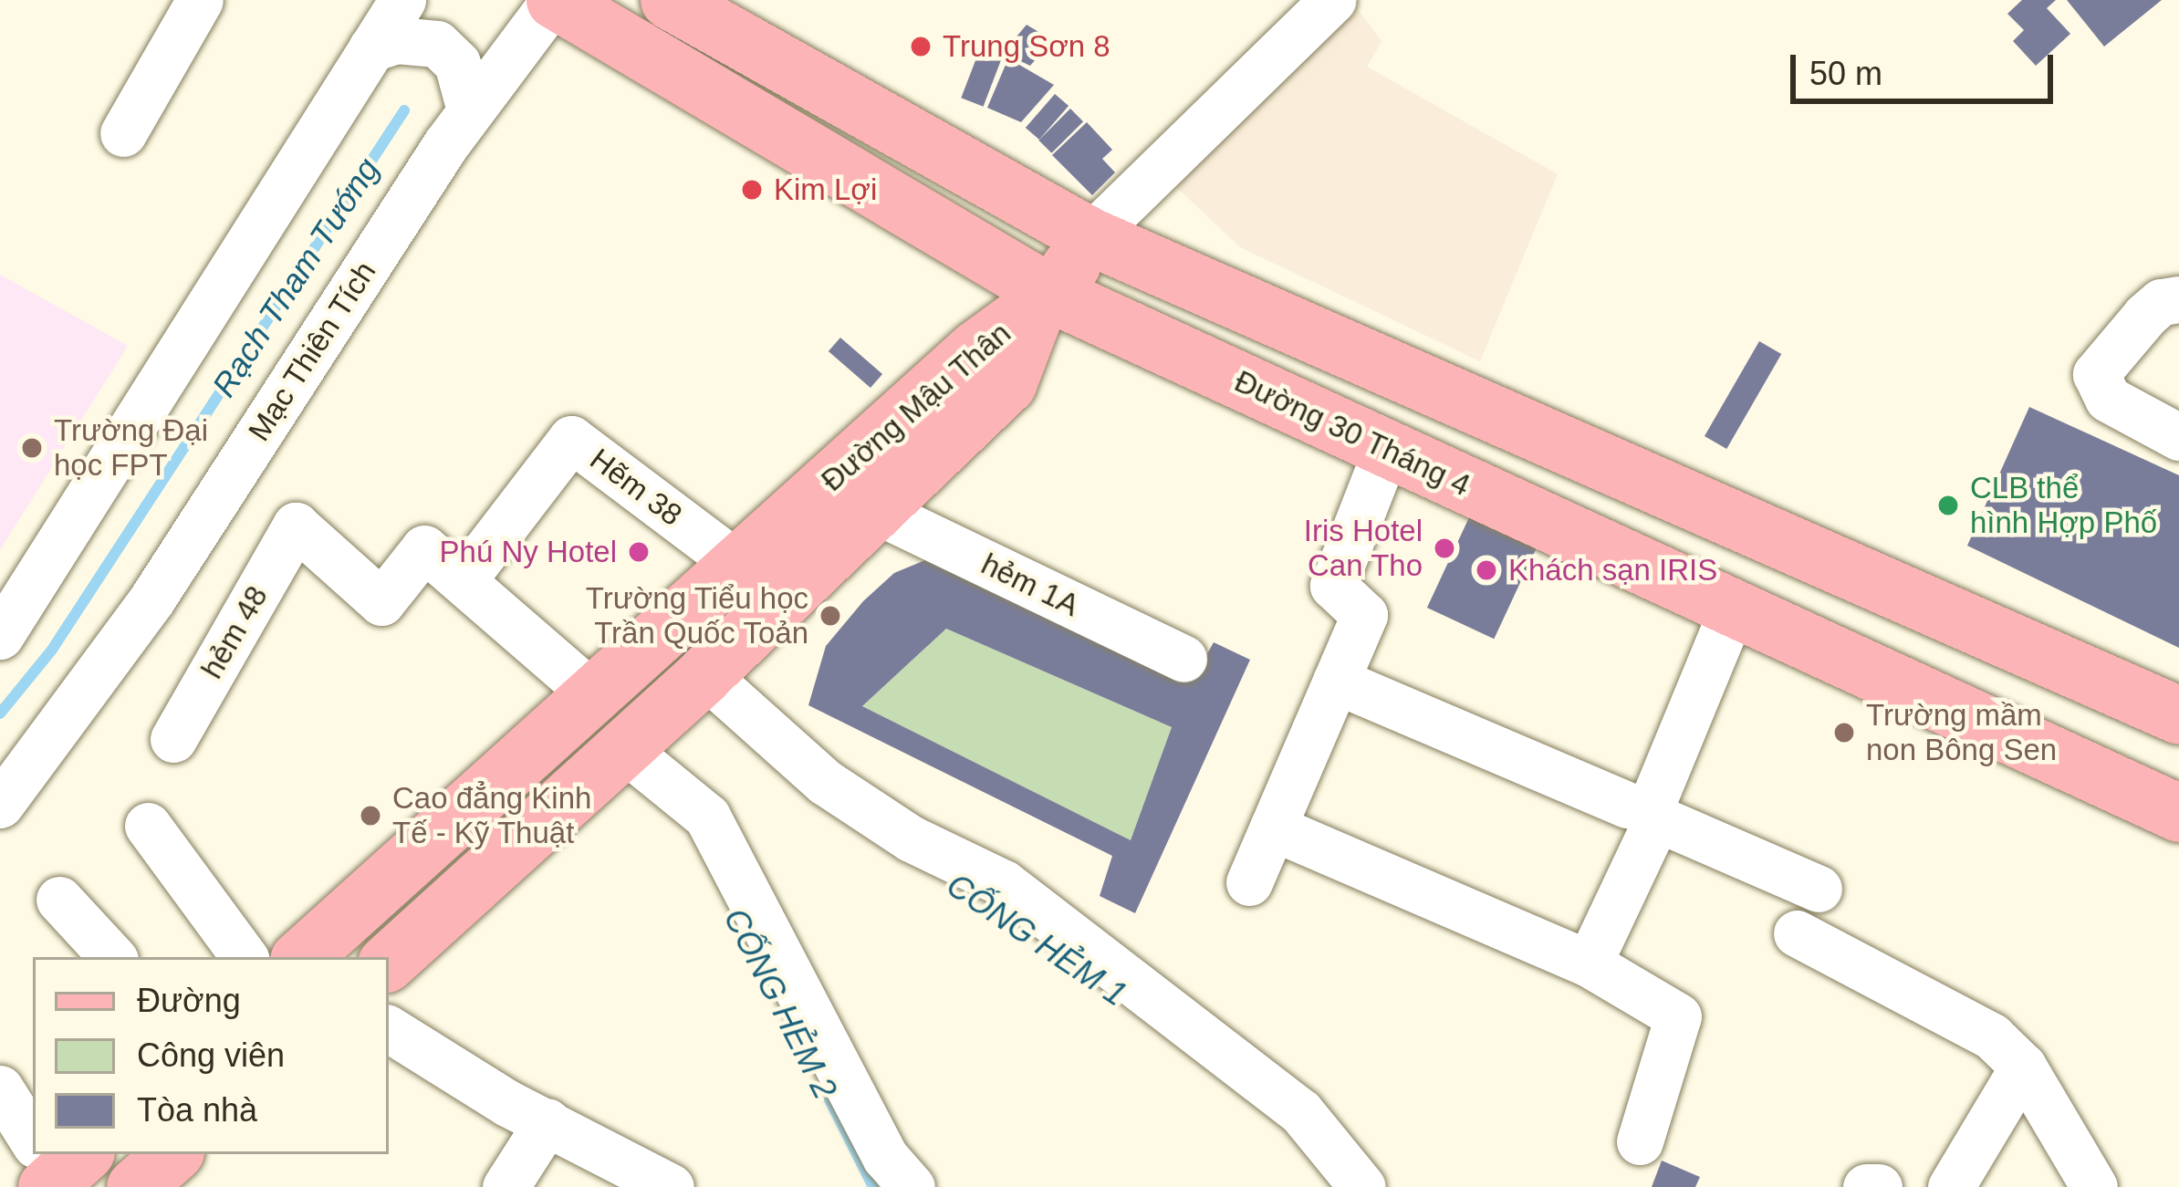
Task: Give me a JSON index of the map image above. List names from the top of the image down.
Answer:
{
  "streets": {
    "main road": ["Đường Mậu Thân", "Đường 30 Tháng 4"],
    "street": [
      "Mạc Thiên Tích",
      "Hẽm 38",
      "hẻm 1A",
      "hẻm 48"
    ]
  },
  "crossings": [
    ["Mạc Thiên Tích", "Đường 30 Tháng 4"],
    ["Đường Mậu Thân", "Đường 30 Tháng 4"],
    ["Đường Mậu Thân", "Hẽm 38"],
    ["Đường Mậu Thân", "hẻm 1A"],
    ["Hẽm 38", "hẻm 48"]
  ],
  "water": ["Rạch Tham Tướng", "CỐNG HẺM 1", "CỐNG HẺM 2"],
  "places": [
    "Trung Sơn 8",
    "Kim Lợi",
    "Trường Đại học FPT",
    "CLB thể hình Hợp Phố",
    "Iris Hotel Can Tho",
    "Phú Ny Hotel",
    "Khách sạn IRIS",
    "Trường Tiểu học Trần Quốc Toản",
    "Trường mầm non Bông Sen",
    "Cao đẳng Kinh Tế - Kỹ Thuật"
  ],
  "legend": ["Đường", "Công viên", "Tòa nhà"],
  "scale_bar": "50 m"
}
